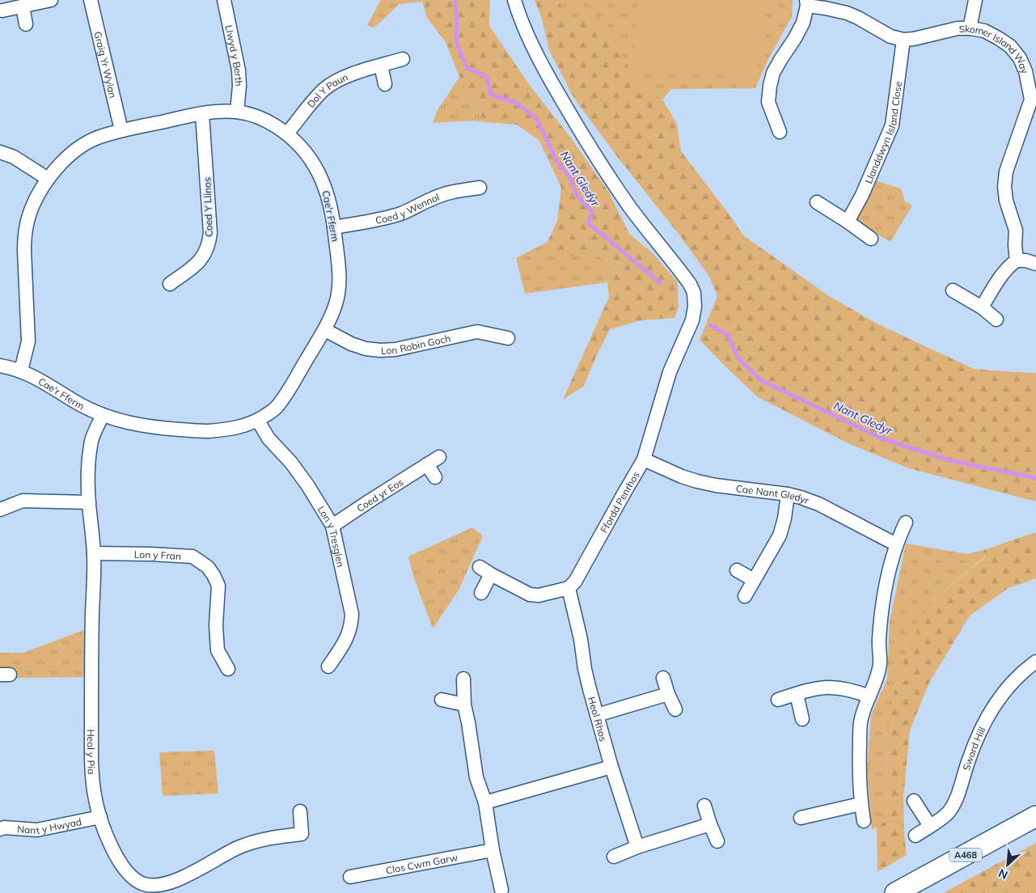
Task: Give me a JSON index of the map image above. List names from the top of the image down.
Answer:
{
  "streets": {
    "main road": ["A468"],
    "street": [
      "Skomer Island Way",
      "Llwyd y Berth",
      "Graig Yr Wylan",
      "Dol Y Paun",
      "Llanddwyn Island Close",
      "Coed Y Llinos",
      "Coed y Wennol",
      "Cae'r Fferm",
      "Lon Robin Goch",
      "Coed yr Eos",
      "Cae Nant Gledyr",
      "Ffordd Penrhos",
      "Lon y Tresglen",
      "Lon y Fran",
      "Heol Rhos",
      "Sword Hill",
      "Heol y Pia",
      "Nant y Hwyad",
      "Clos Cwm Garw"
    ]
  },
  "crossings": [
    ["Skomer Island Way", "Llanddwyn Island Close"],
    ["Llwyd y Berth", "Cae'r Fferm"],
    ["Graig Yr Wylan", "Cae'r Fferm"],
    ["Dol Y Paun", "Cae'r Fferm"],
    ["Coed Y Llinos", "Cae'r Fferm"],
    ["Coed y Wennol", "Cae'r Fferm"],
    ["Cae'r Fferm", "Lon Robin Goch"],
    ["Cae'r Fferm", "Lon y Tresglen"],
    ["Cae'r Fferm", "Heol y Pia"],
    ["Coed yr Eos", "Lon y Tresglen"],
    ["Cae Nant Gledyr", "Ffordd Penrhos"],
    ["Ffordd Penrhos", "Heol Rhos"],
    ["Lon y Fran", "Heol y Pia"],
    ["Heol y Pia", "Nant y Hwyad"]
  ],
  "water": ["Nant Gledyr"],
  "north": "bottom left"
}
